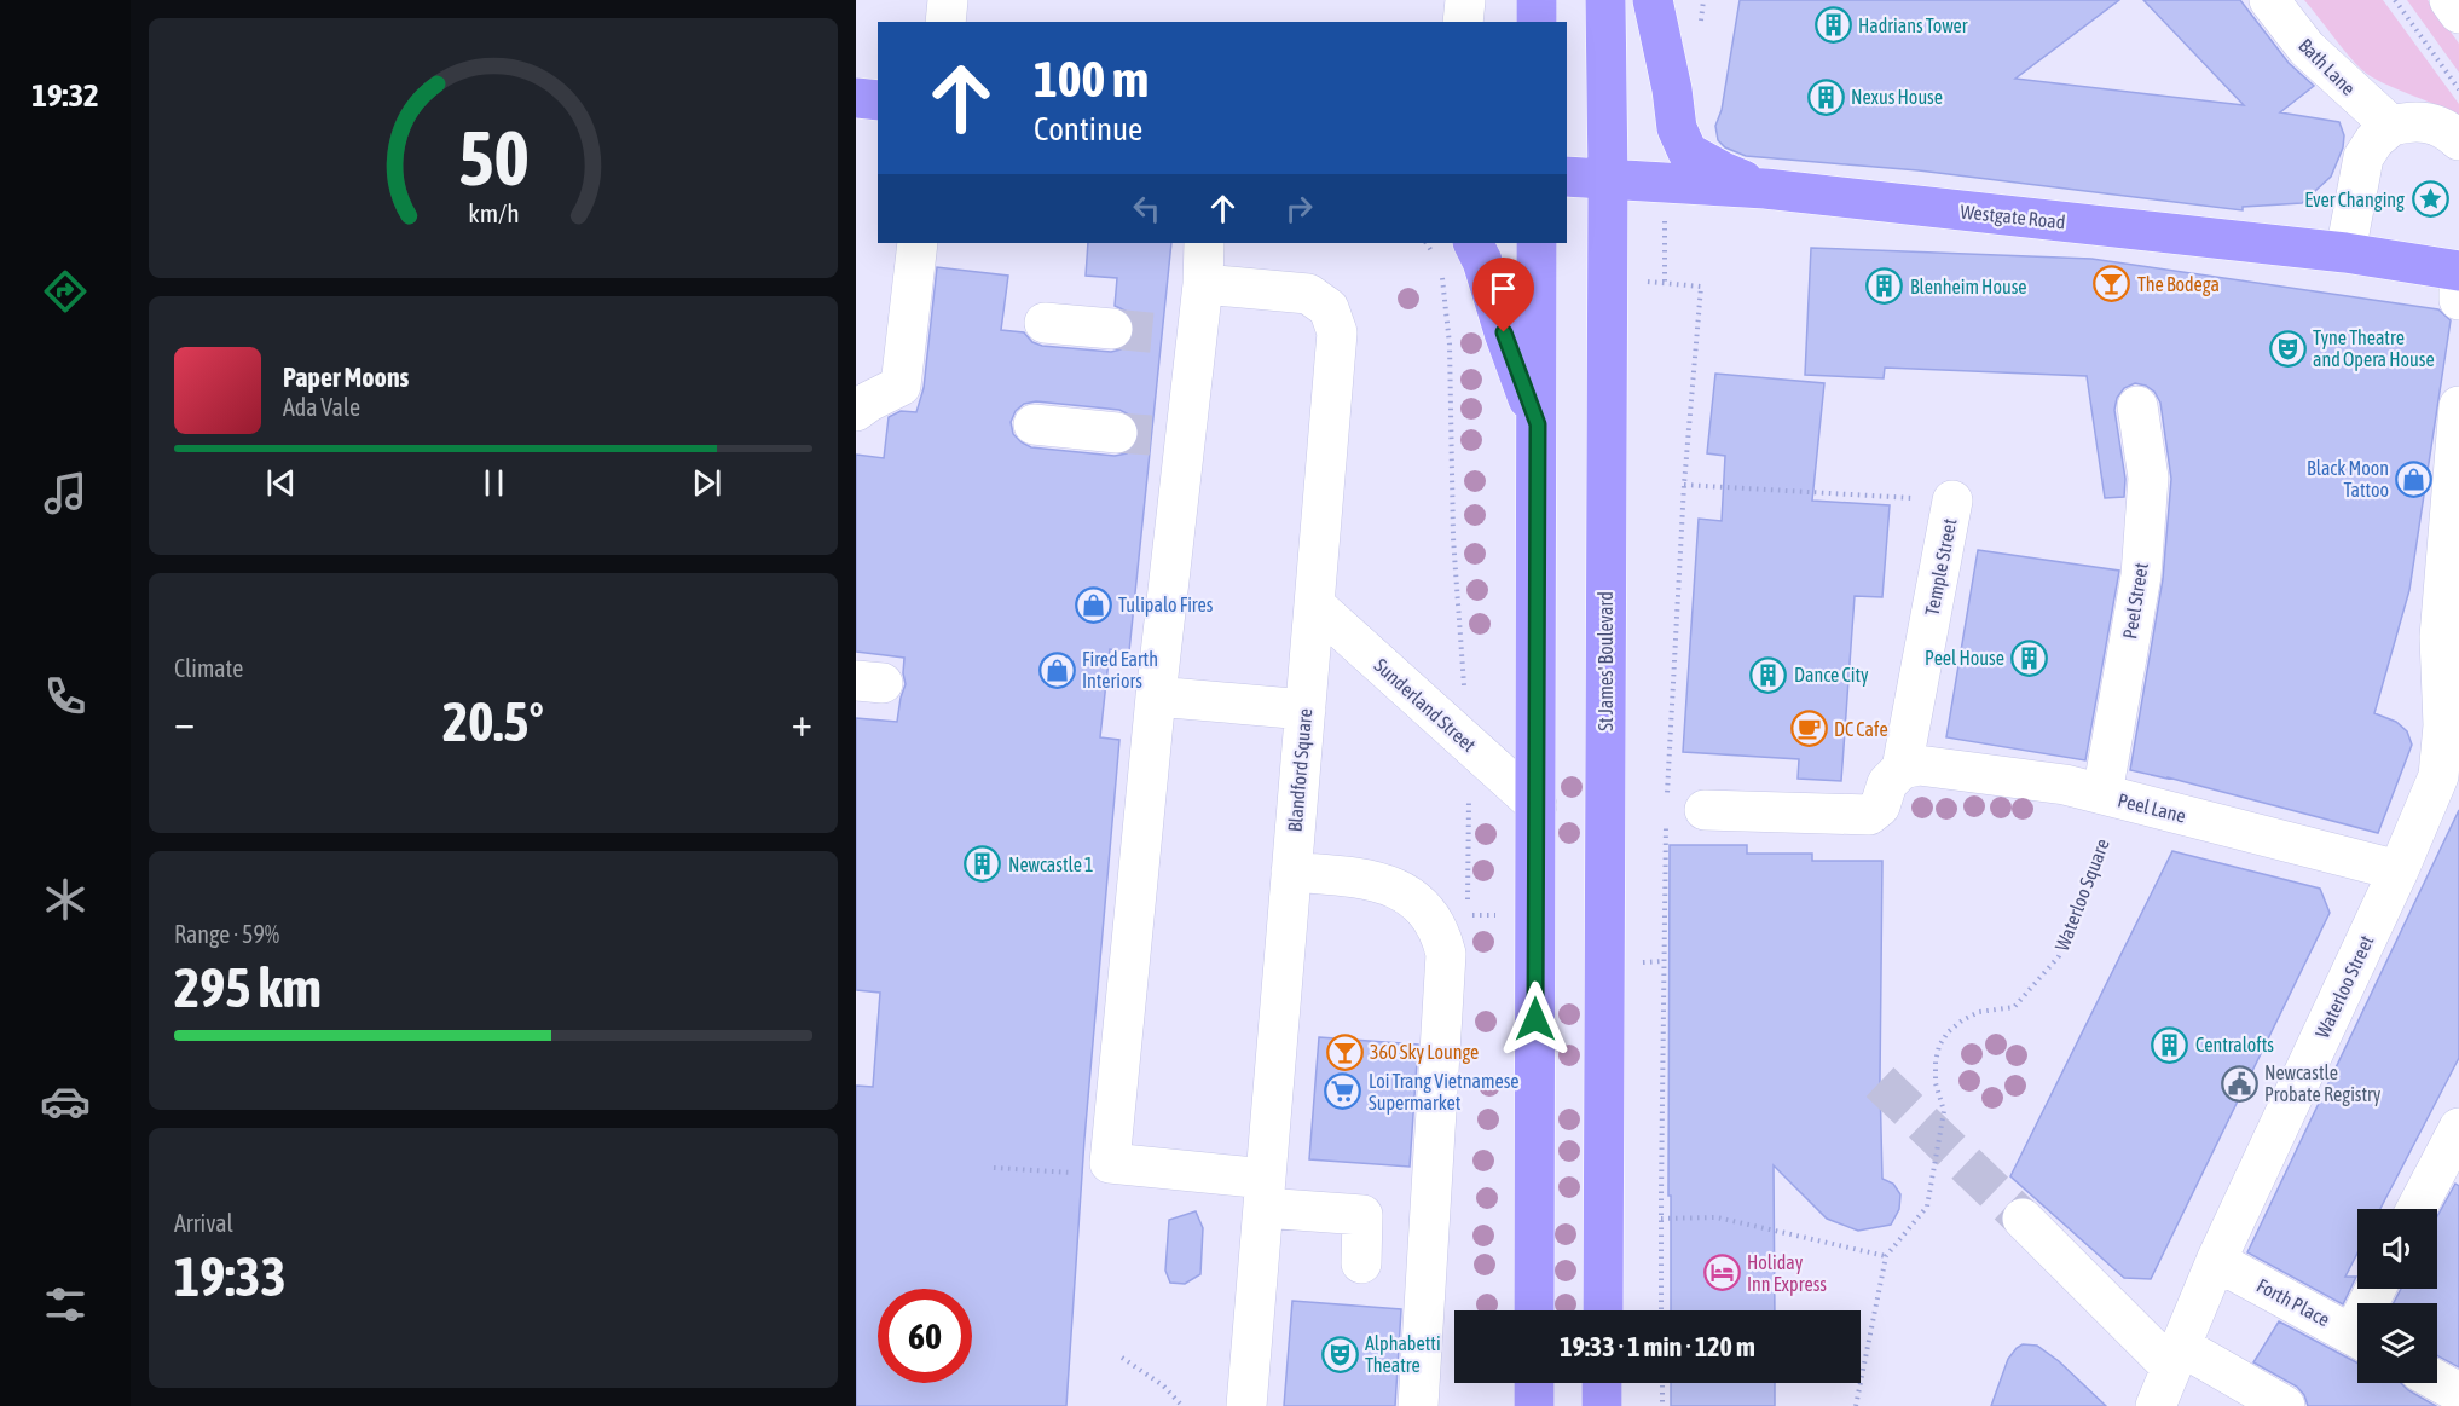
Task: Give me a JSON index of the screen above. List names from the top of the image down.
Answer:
{
  "streets": {
    "main road": ["Westgate Road", "St James' Boulevard"],
    "street": [
      "Bath Lane",
      "Temple Street",
      "Peel Street",
      "Sunderland Street",
      "Blandford Square",
      "Peel Lane",
      "Waterloo Street",
      "Forth Place"
    ],
    "path": ["Waterloo Square"]
  },
  "crossings": [
    ["Westgate Road", "St James' Boulevard"],
    ["Temple Street", "Peel Lane"],
    ["Peel Street", "Peel Lane"],
    ["Peel Street", "Waterloo Square"],
    ["Sunderland Street", "Blandford Square"],
    ["Peel Lane", "Waterloo Square"],
    ["Peel Lane", "Waterloo Street"],
    ["Waterloo Street", "Forth Place"]
  ],
  "places": {
    "building": [
      "Hadrians Tower",
      "Nexus House",
      "Blenheim House",
      "Peel House",
      "Dance City",
      "Newcastle 1",
      "Centralofts"
    ],
    "place": ["Ever Changing"],
    "bar": ["The Bodega", "360 Sky Lounge"],
    "theatre": ["Tyne Theatre and Opera House", "Alphabetti Theatre"],
    "shop": ["Black Moon Tattoo", "Tulipalo Fires", "Fired Earth Interiors"],
    "cafe": ["DC Cafe"],
    "public building": ["Newcastle Probate Registry"],
    "supermarket": ["Loi Trang Vietnamese Supermarket"],
    "hotel": ["Holiday Inn Express"]
  },
  "page": {
    "tabs": "19:32",
    "turn": ["100 m", "Continue"],
    "song": ["Paper Moons", "Ada Vale"],
    "tile": [
      "Climate",
      ["Range · 59%", "295 km"],
      ["Arrival", "19:33"]
    ],
    "heat": ["−", "20.5°", "+"],
    "limit": "60",
    "trip": "19:33 · 1 min · 120 m",
    "gauge": ["50", "km/h"]
  }
}
